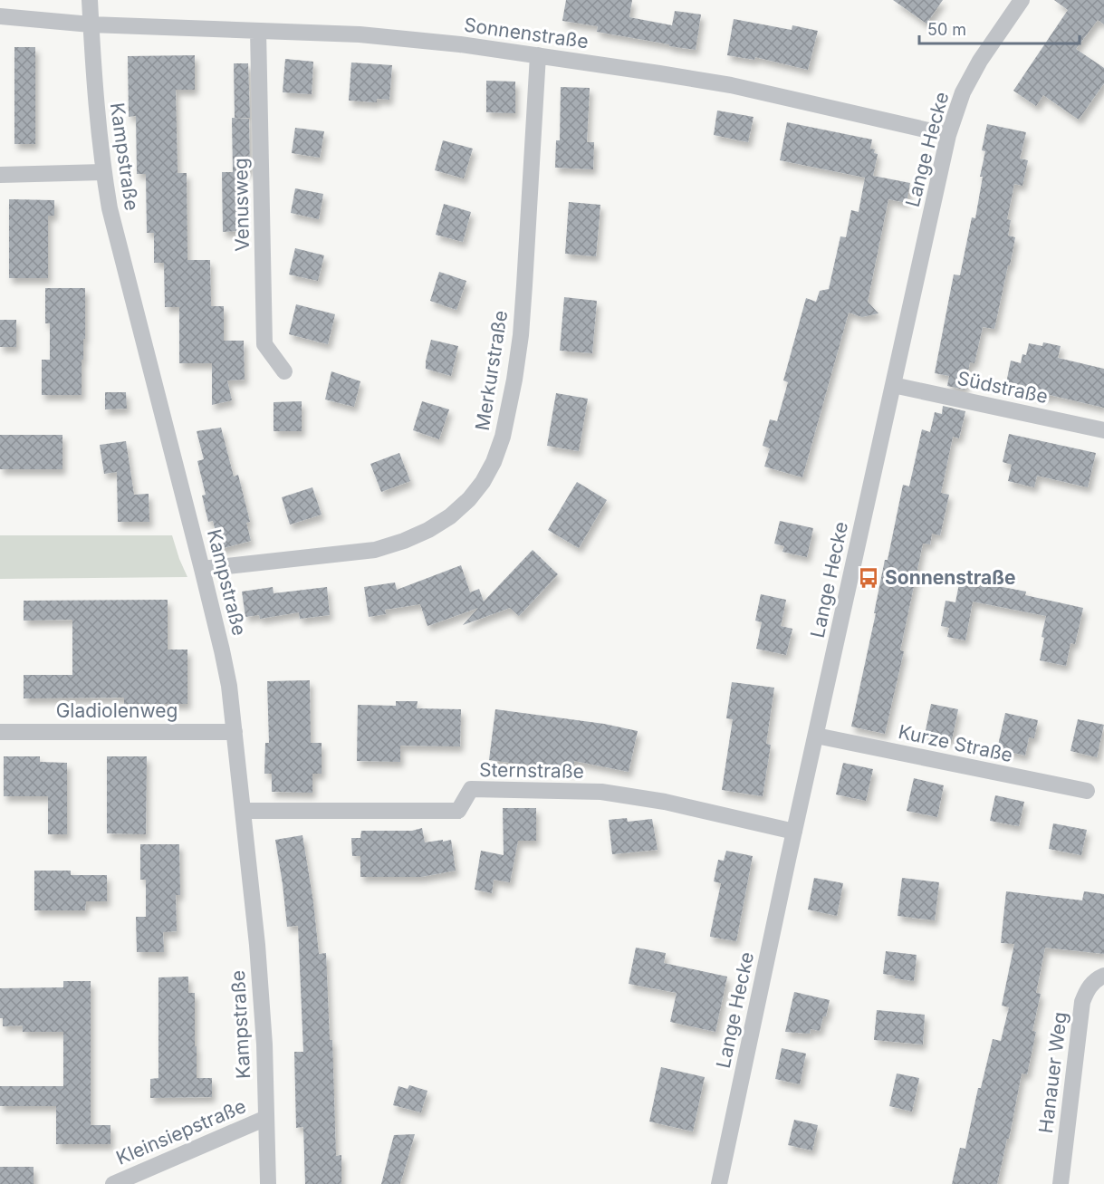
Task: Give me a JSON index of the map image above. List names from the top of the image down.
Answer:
{
  "streets": {
    "street": [
      "Sonnenstraße",
      "Lange Hecke",
      "Kampstraße",
      "Venusweg",
      "Merkurstraße",
      "Südstraße",
      "Gladiolenweg",
      "Kurze Straße",
      "Sternstraße",
      "Hanauer Weg",
      "Kleinsiepstraße"
    ]
  },
  "crossings": [
    ["Sonnenstraße", "Lange Hecke"],
    ["Sonnenstraße", "Kampstraße"],
    ["Sonnenstraße", "Venusweg"],
    ["Sonnenstraße", "Merkurstraße"],
    ["Lange Hecke", "Südstraße"],
    ["Lange Hecke", "Kurze Straße"],
    ["Lange Hecke", "Sternstraße"],
    ["Kampstraße", "Merkurstraße"],
    ["Kampstraße", "Gladiolenweg"],
    ["Kampstraße", "Sternstraße"],
    ["Kampstraße", "Kleinsiepstraße"]
  ],
  "places": {
    "bus stop": ["Sonnenstraße"]
  },
  "scale_bar": "50 m"
}
